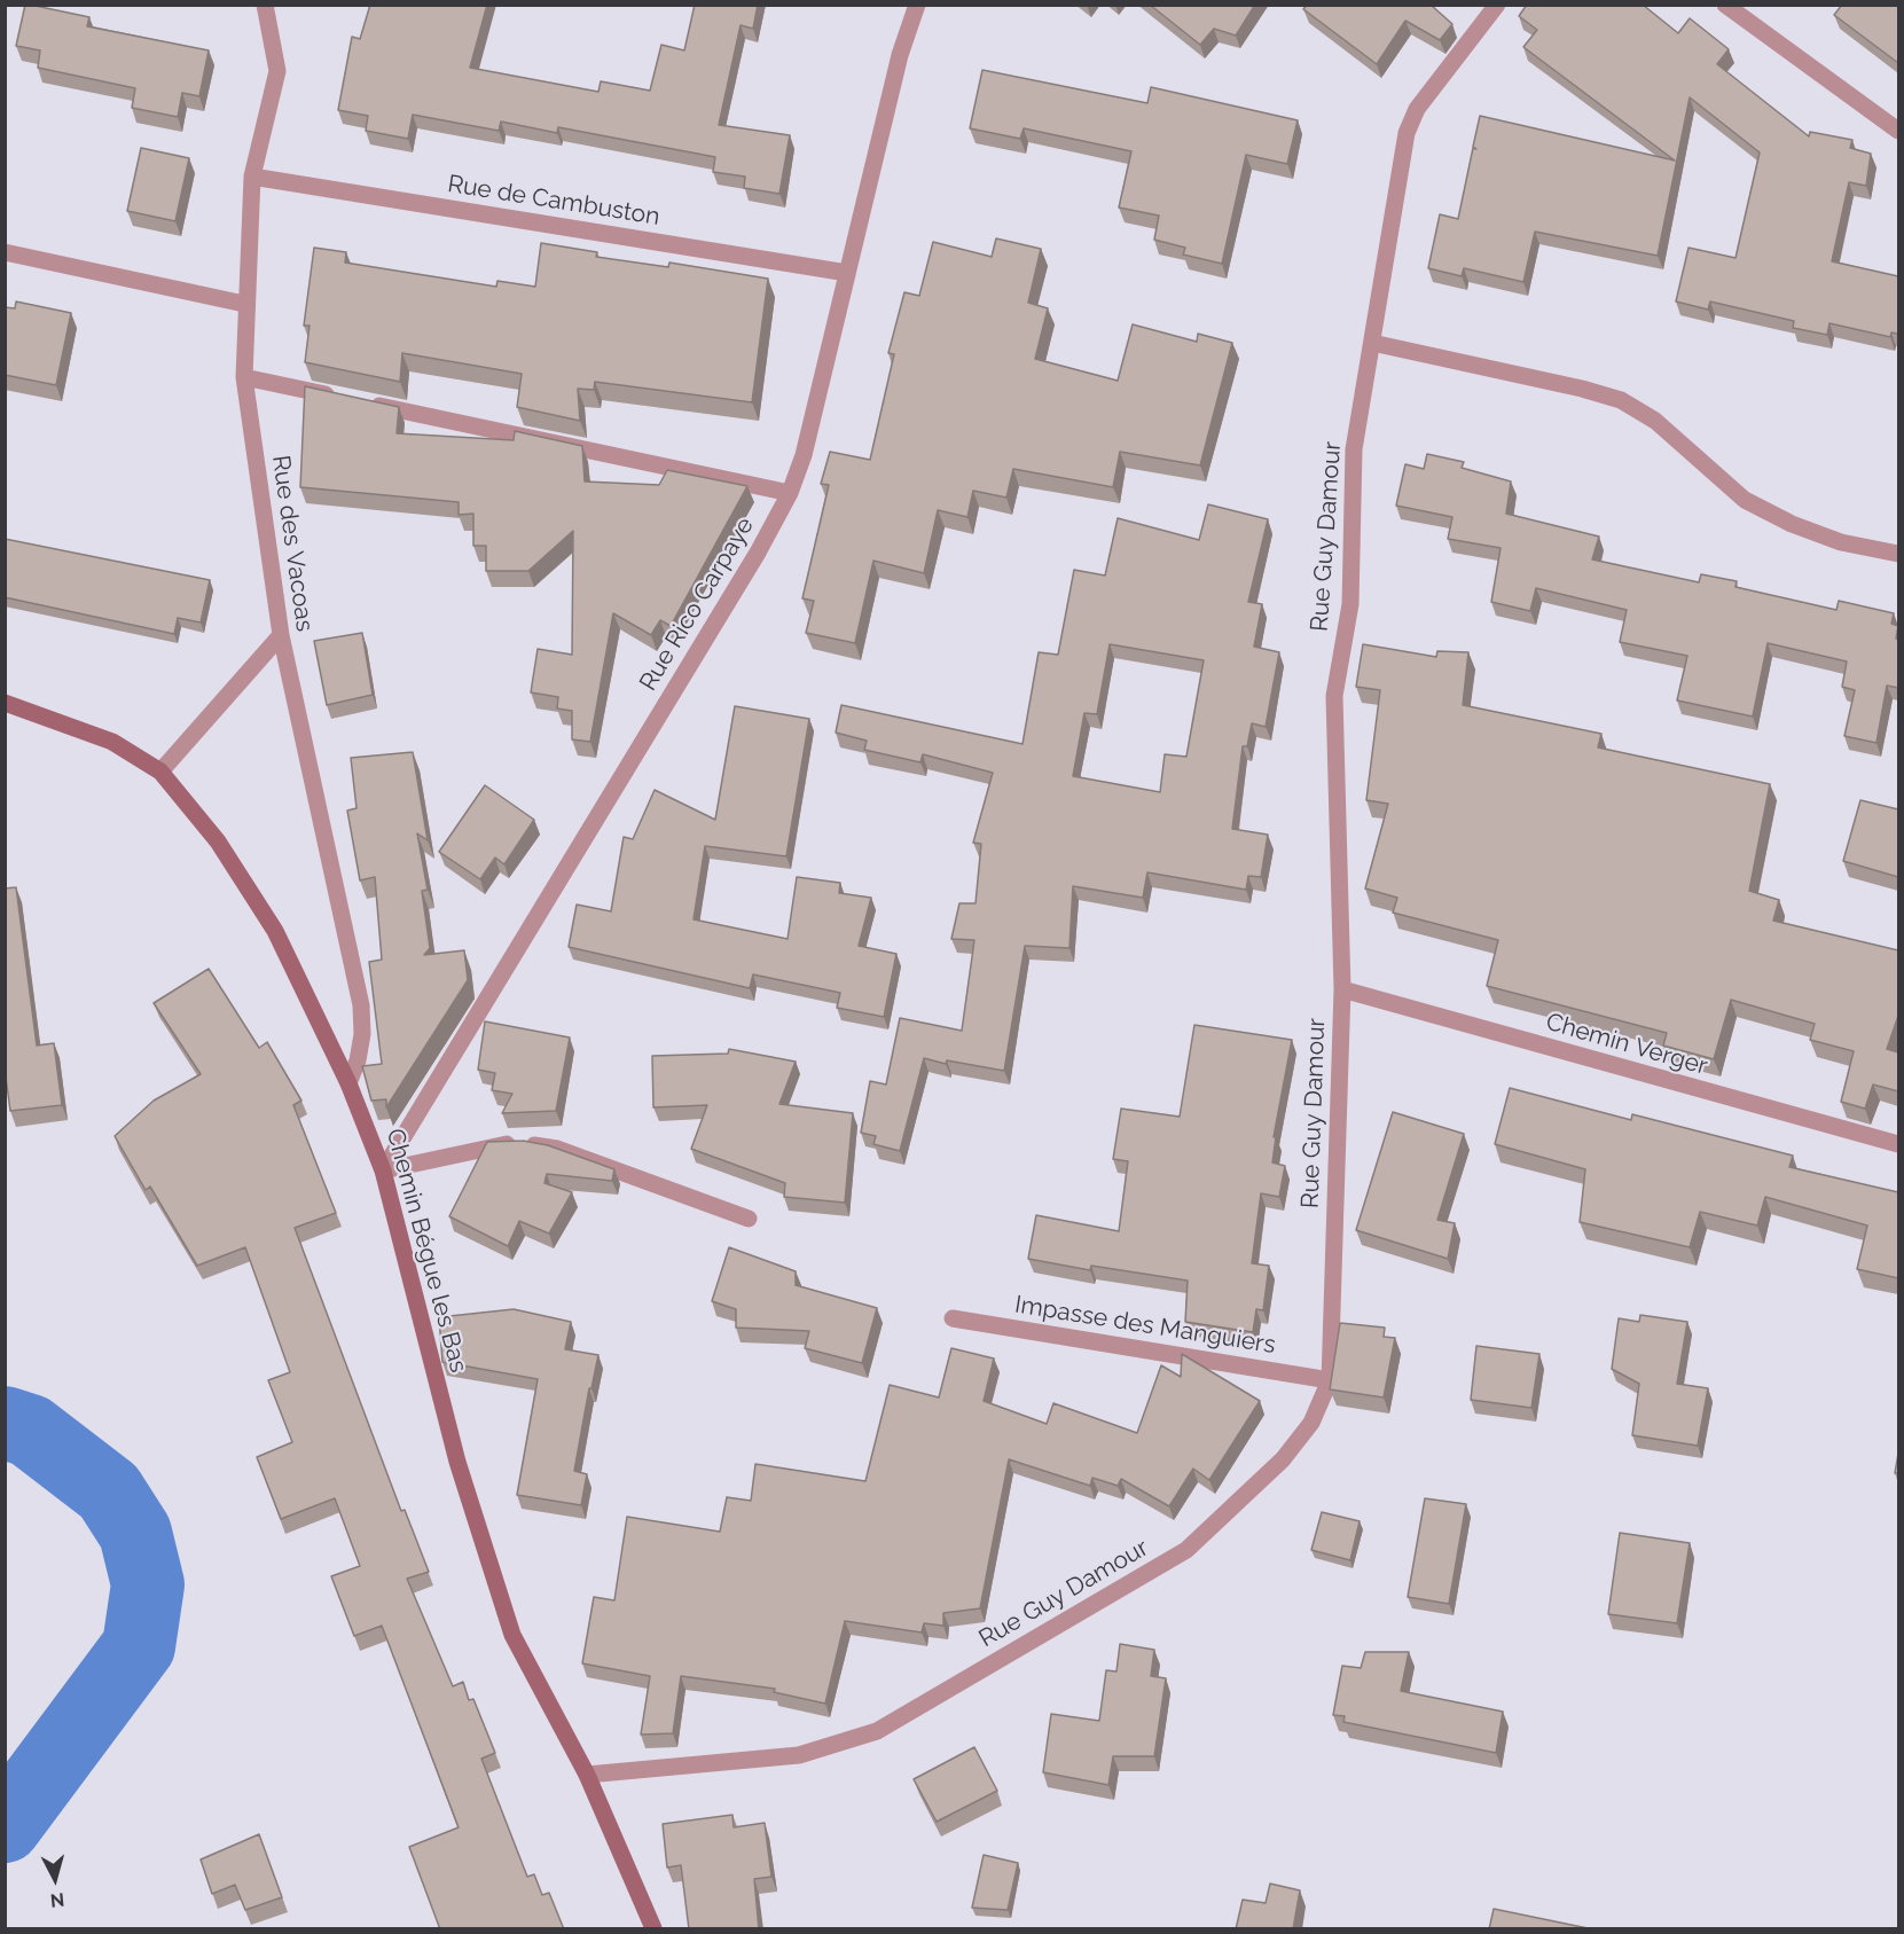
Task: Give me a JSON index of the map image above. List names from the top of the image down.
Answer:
{
  "streets": {
    "street": [
      "Rue de Cambuston",
      "Rue Guy Damour",
      "Rue des Vacoas",
      "Rue Rico Carpaye",
      "Chemin Verger",
      "Chemin Bégue les Bas",
      "Impasse des Manguiers"
    ]
  },
  "crossings": [
    ["Rue de Cambuston", "Rue des Vacoas"],
    ["Rue de Cambuston", "Rue Rico Carpaye"],
    ["Rue Guy Damour", "Chemin Verger"],
    ["Rue Guy Damour", "Chemin Bégue les Bas"],
    ["Rue Guy Damour", "Impasse des Manguiers"],
    ["Rue des Vacoas", "Chemin Bégue les Bas"],
    ["Rue Rico Carpaye", "Chemin Bégue les Bas"]
  ],
  "north": "bottom"
}
